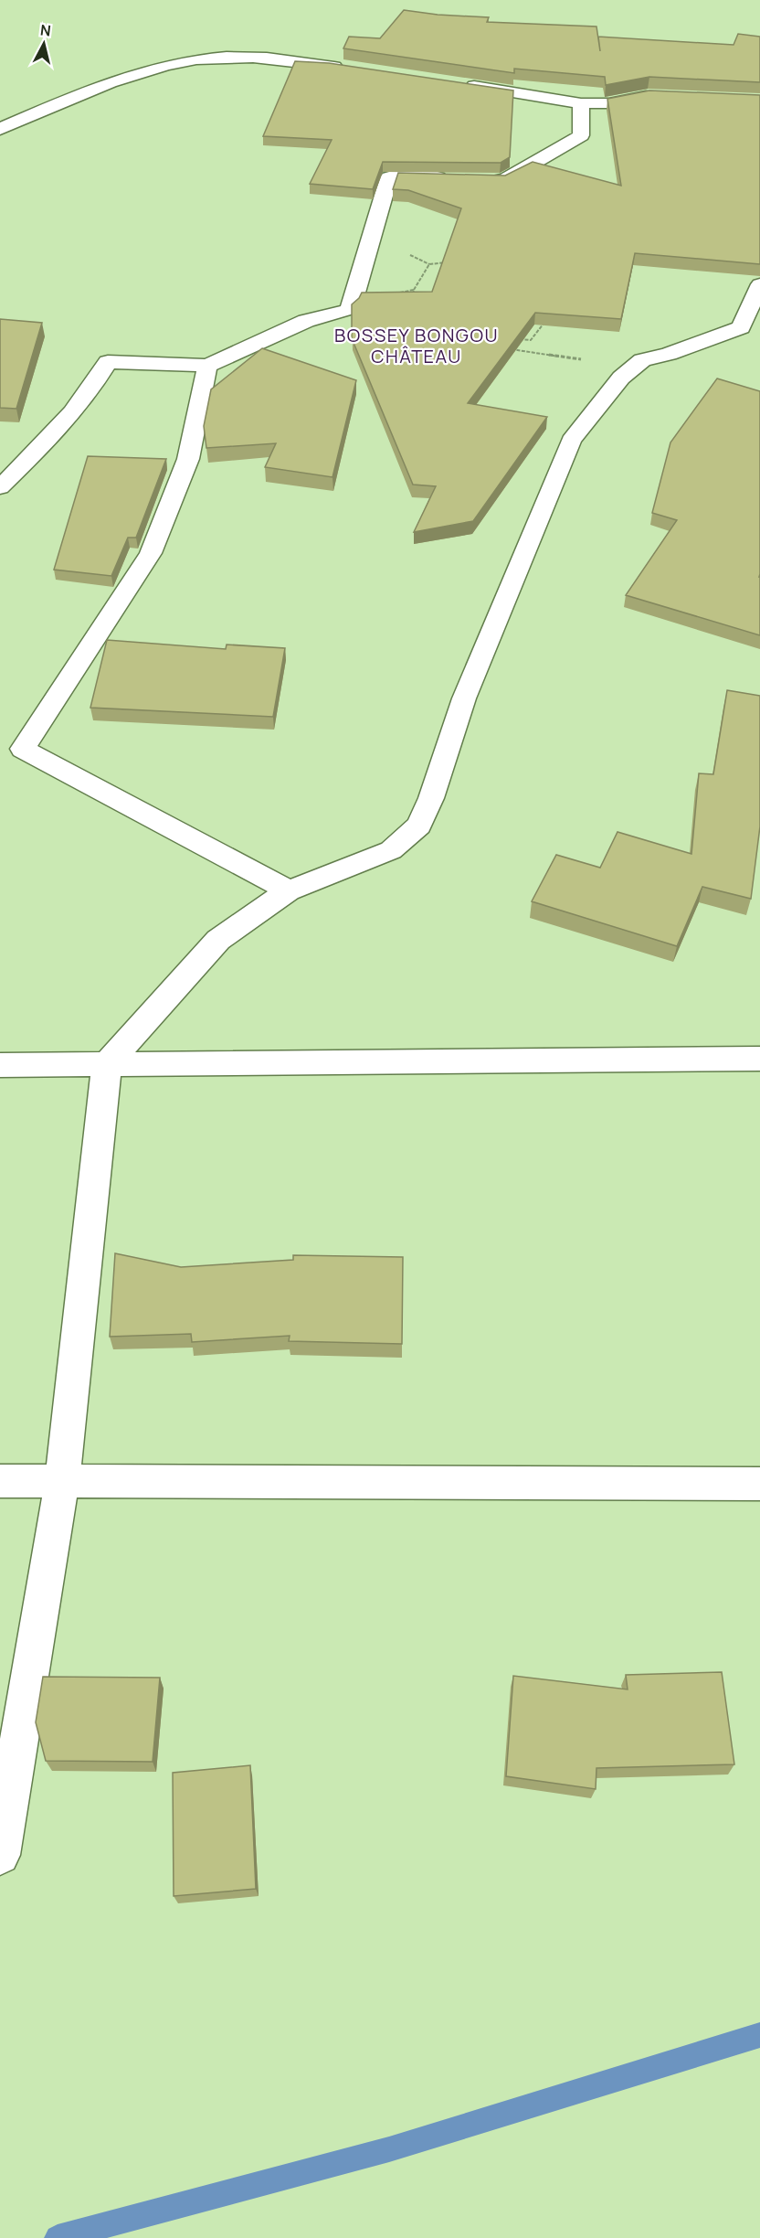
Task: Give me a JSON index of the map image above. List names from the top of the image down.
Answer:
{
  "districts": ["BOSSEY BONGOU CHÂTEAU"],
  "north": "top"
}
